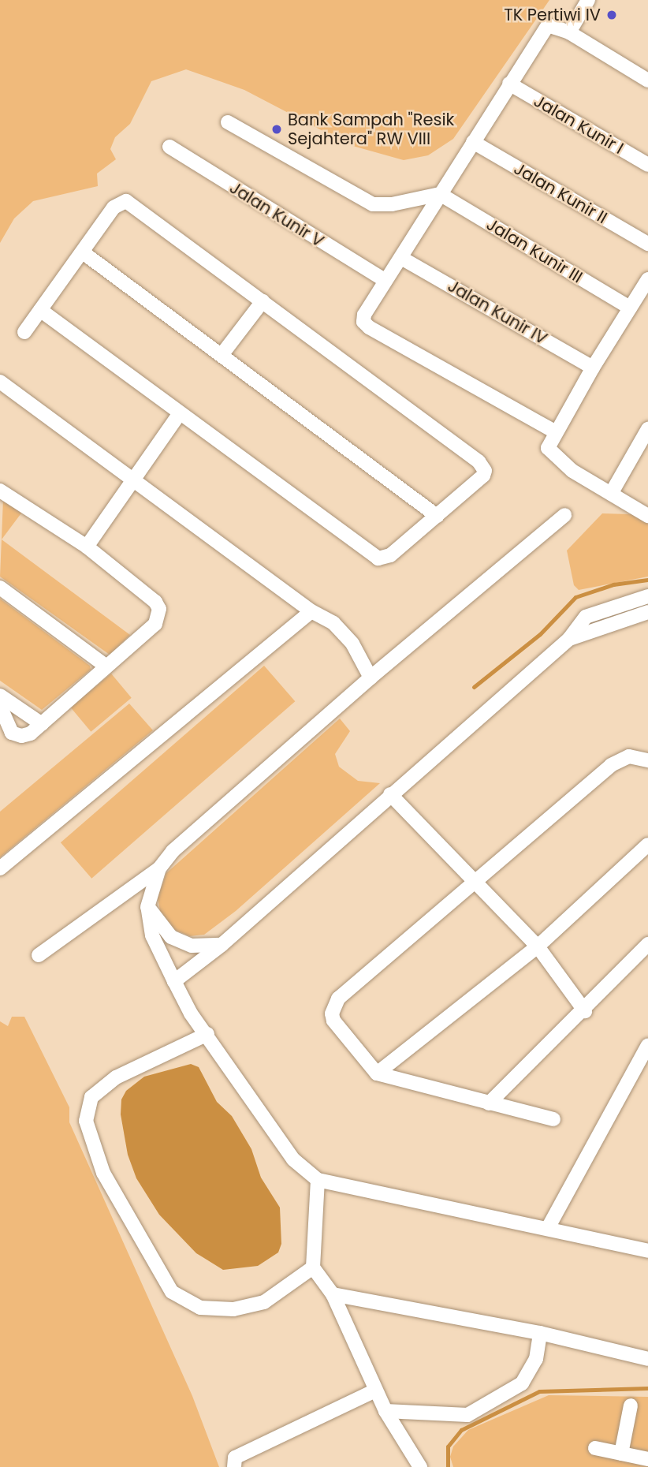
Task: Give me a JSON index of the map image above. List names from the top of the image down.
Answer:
{
  "streets": {
    "street": [
      "Jalan Kunir I",
      "Jalan Kunir II",
      "Jalan Kunir V",
      "Jalan Kunir III",
      "Jalan Kunir IV"
    ]
  },
  "places": ["TK Pertiwi IV", "Bank Sampah \"Resik Sejahtera\" RW VIII"]
}
